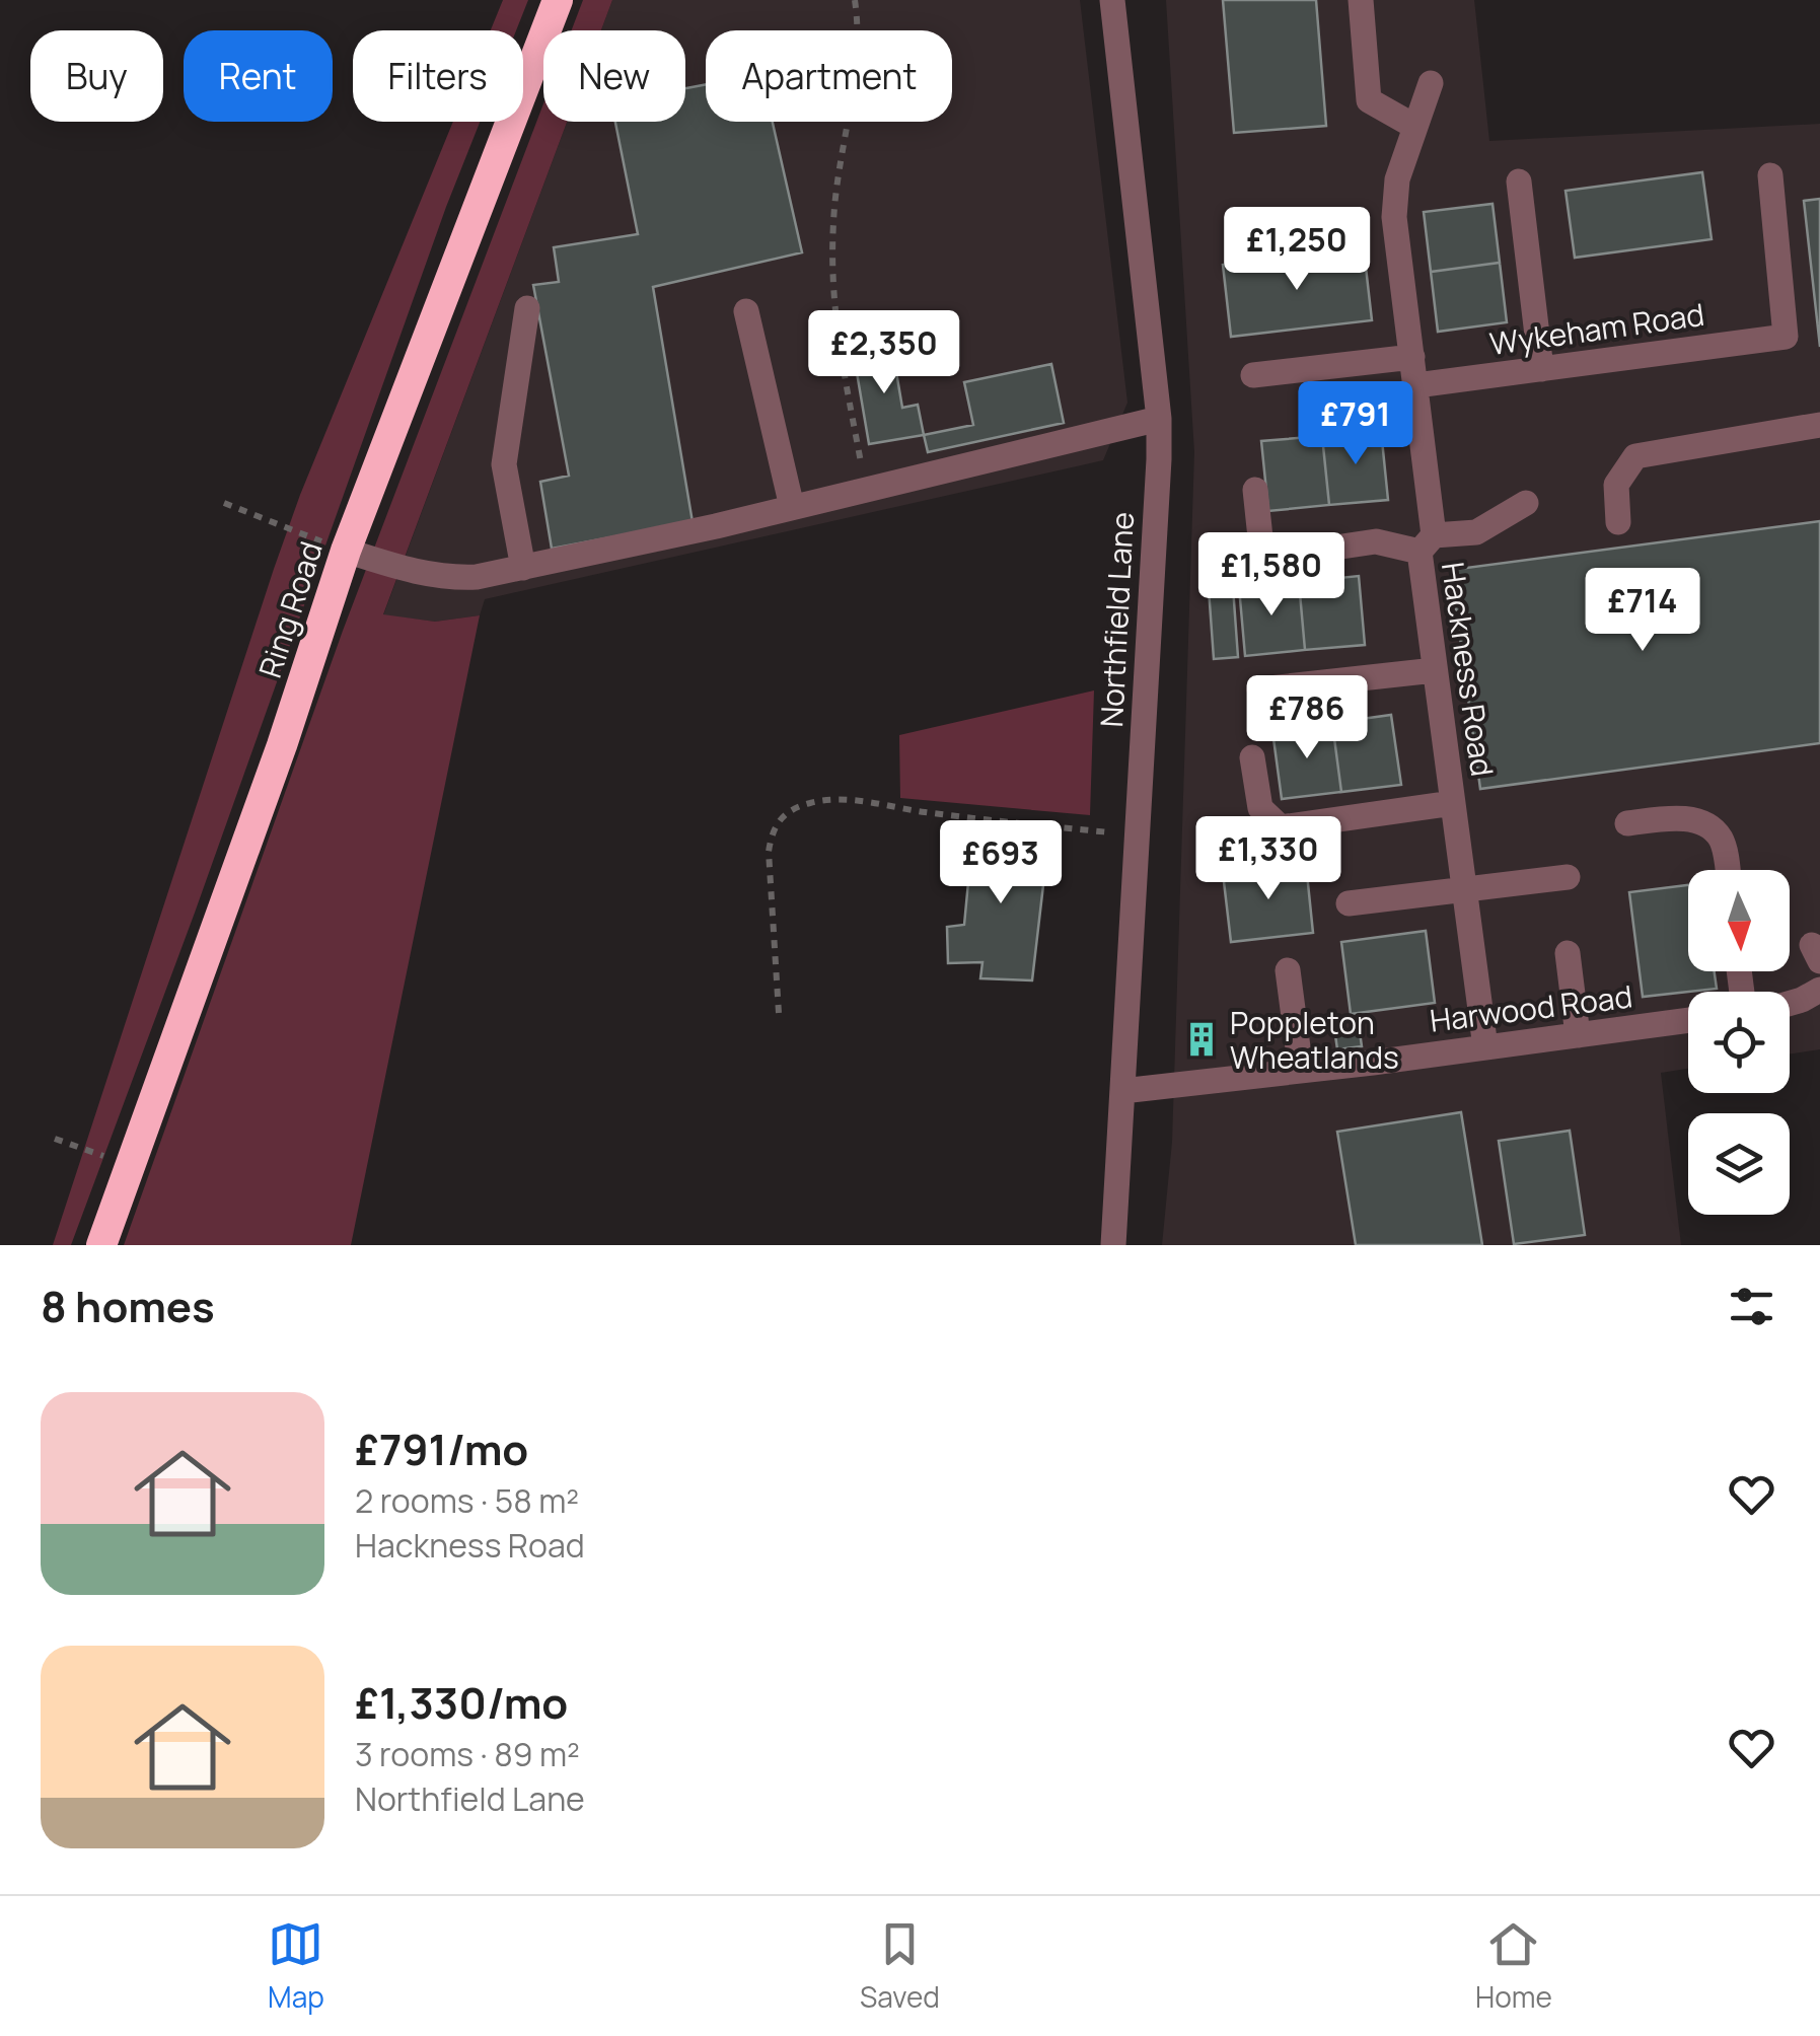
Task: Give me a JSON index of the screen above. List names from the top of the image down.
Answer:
{
  "streets": {
    "highway": ["Ring Road"],
    "street": [
      "Wykeham Road",
      "Northfield Lane",
      "Hackness Road",
      "Harwood Road"
    ]
  },
  "crossings": [
    ["Wykeham Road", "Hackness Road"],
    ["Northfield Lane", "Harwood Road"],
    ["Hackness Road", "Harwood Road"]
  ],
  "places": {
    "building": ["Poppleton Wheatlands"]
  },
  "north": "bottom",
  "page": {
    "chip": [
      "Buy",
      "Rent",
      "Filters",
      "New",
      "Apartment"
    ],
    "price": [
      "£1,250",
      "£2,350",
      "£791",
      "£1,580",
      "£714",
      "£786",
      "£1,330",
      "£693"
    ],
    "heading": "8 homes",
    "list": [
      {
        "name": "£791/mo",
        "note": "2 rooms · 58 m² · Hackness Road"
      },
      {
        "name": "£1,330/mo",
        "note": "3 rooms · 89 m² · Northfield Lane"
      }
    ],
    "tabs": ["Map", "Saved", "Home"]
  }
}
